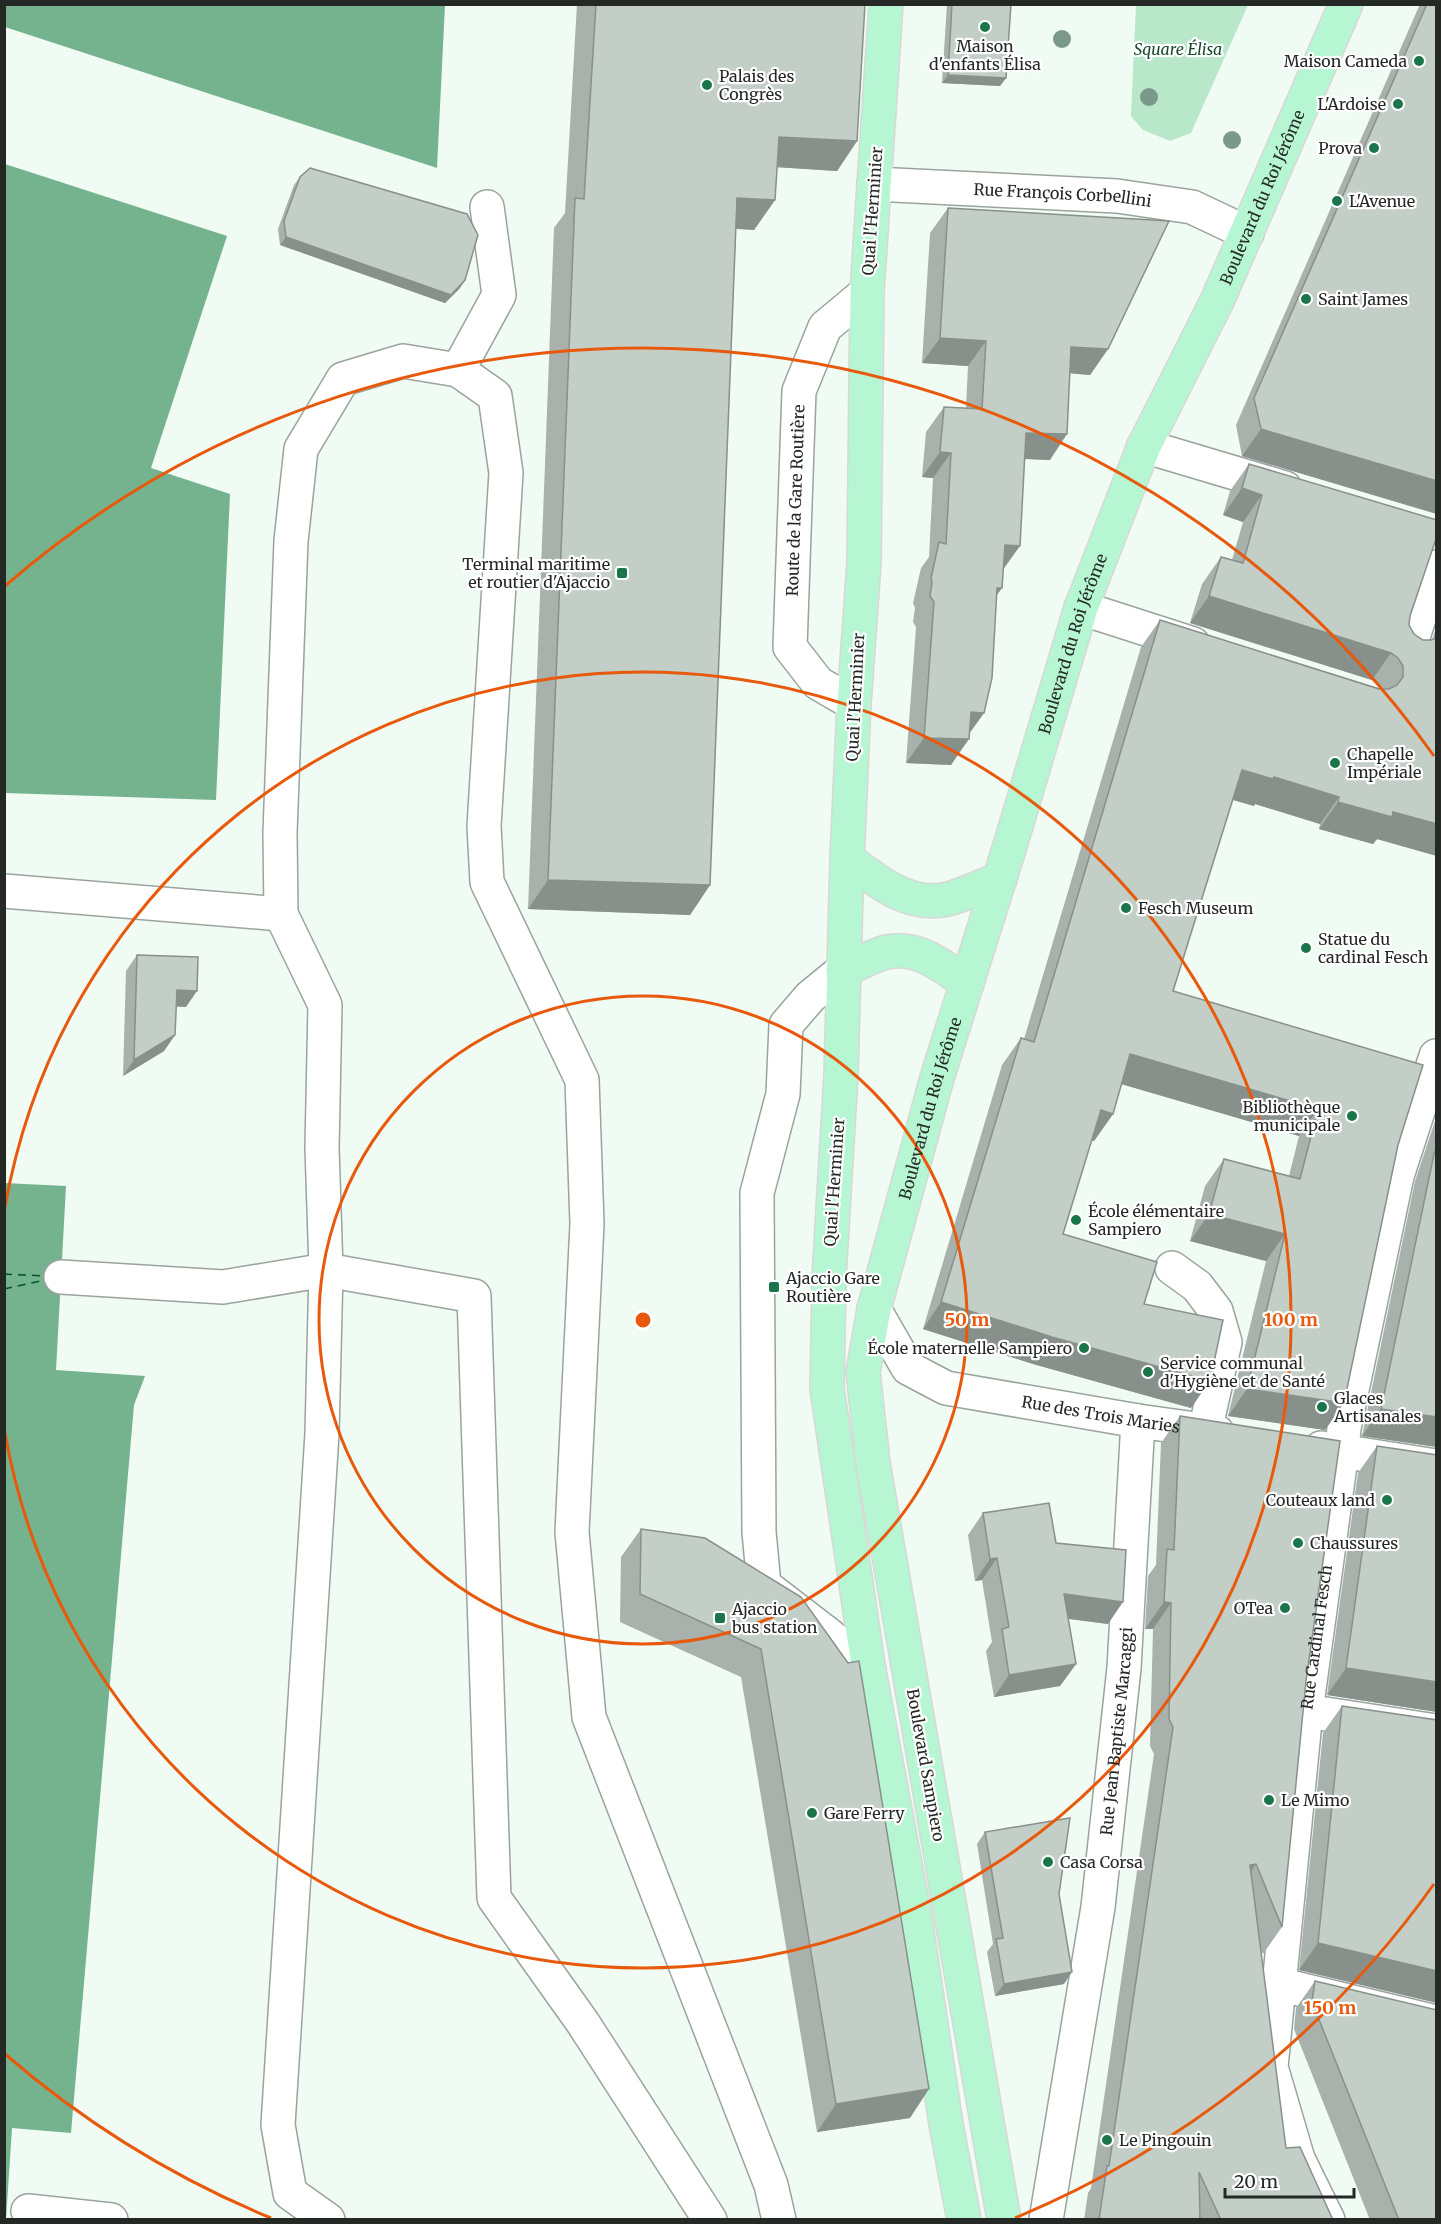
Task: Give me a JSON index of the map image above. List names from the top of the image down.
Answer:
{
  "streets": {
    "main road": ["Boulevard du Roi Jérôme", "Quai l'Herminier", "Boulevard Sampiero"],
    "street": [
      "Rue François Corbellini",
      "Route de la Gare Routière",
      "Rue des Trois Maries",
      "Rue Cardinal Fesch",
      "Rue Jean Baptiste Marcaggi"
    ]
  },
  "crossings": [
    ["Rue François Corbellini", "Boulevard du Roi Jérôme"],
    ["Rue François Corbellini", "Quai l'Herminier"],
    ["Boulevard du Roi Jérôme", "Rue des Trois Maries"],
    ["Boulevard du Roi Jérôme", "Boulevard Sampiero"],
    ["Quai l'Herminier", "Route de la Gare Routière"],
    ["Rue des Trois Maries", "Rue Jean Baptiste Marcaggi"],
    ["Rue des Trois Maries", "Boulevard Sampiero"]
  ],
  "parks": ["Square Élisa"],
  "places": {
    "other": [
      "Maison d'enfants Élisa",
      "Maison Cameda",
      "Palais des Congrès",
      "L'Ardoise",
      "Prova",
      "L'Avenue",
      "Saint James",
      "Chapelle Impériale",
      "Fesch Museum",
      "Statue du cardinal Fesch",
      "Bibliothèque municipale",
      "École élémentaire Sampiero",
      "École maternelle Sampiero",
      "Service communal d'Hygiène et de Santé",
      "Glaces Artisanales",
      "Couteaux land",
      "Chaussures",
      "OTea",
      "Le Mimo",
      "Gare Ferry",
      "Casa Corsa",
      "Le Pingouin"
    ],
    "transit": ["Terminal maritime et routier d'Ajaccio", "Ajaccio Gare Routière", "Ajaccio bus station"]
  },
  "scale_bar": "20 m",
  "rings": ["50 m", "100 m", "150 m"]
}
